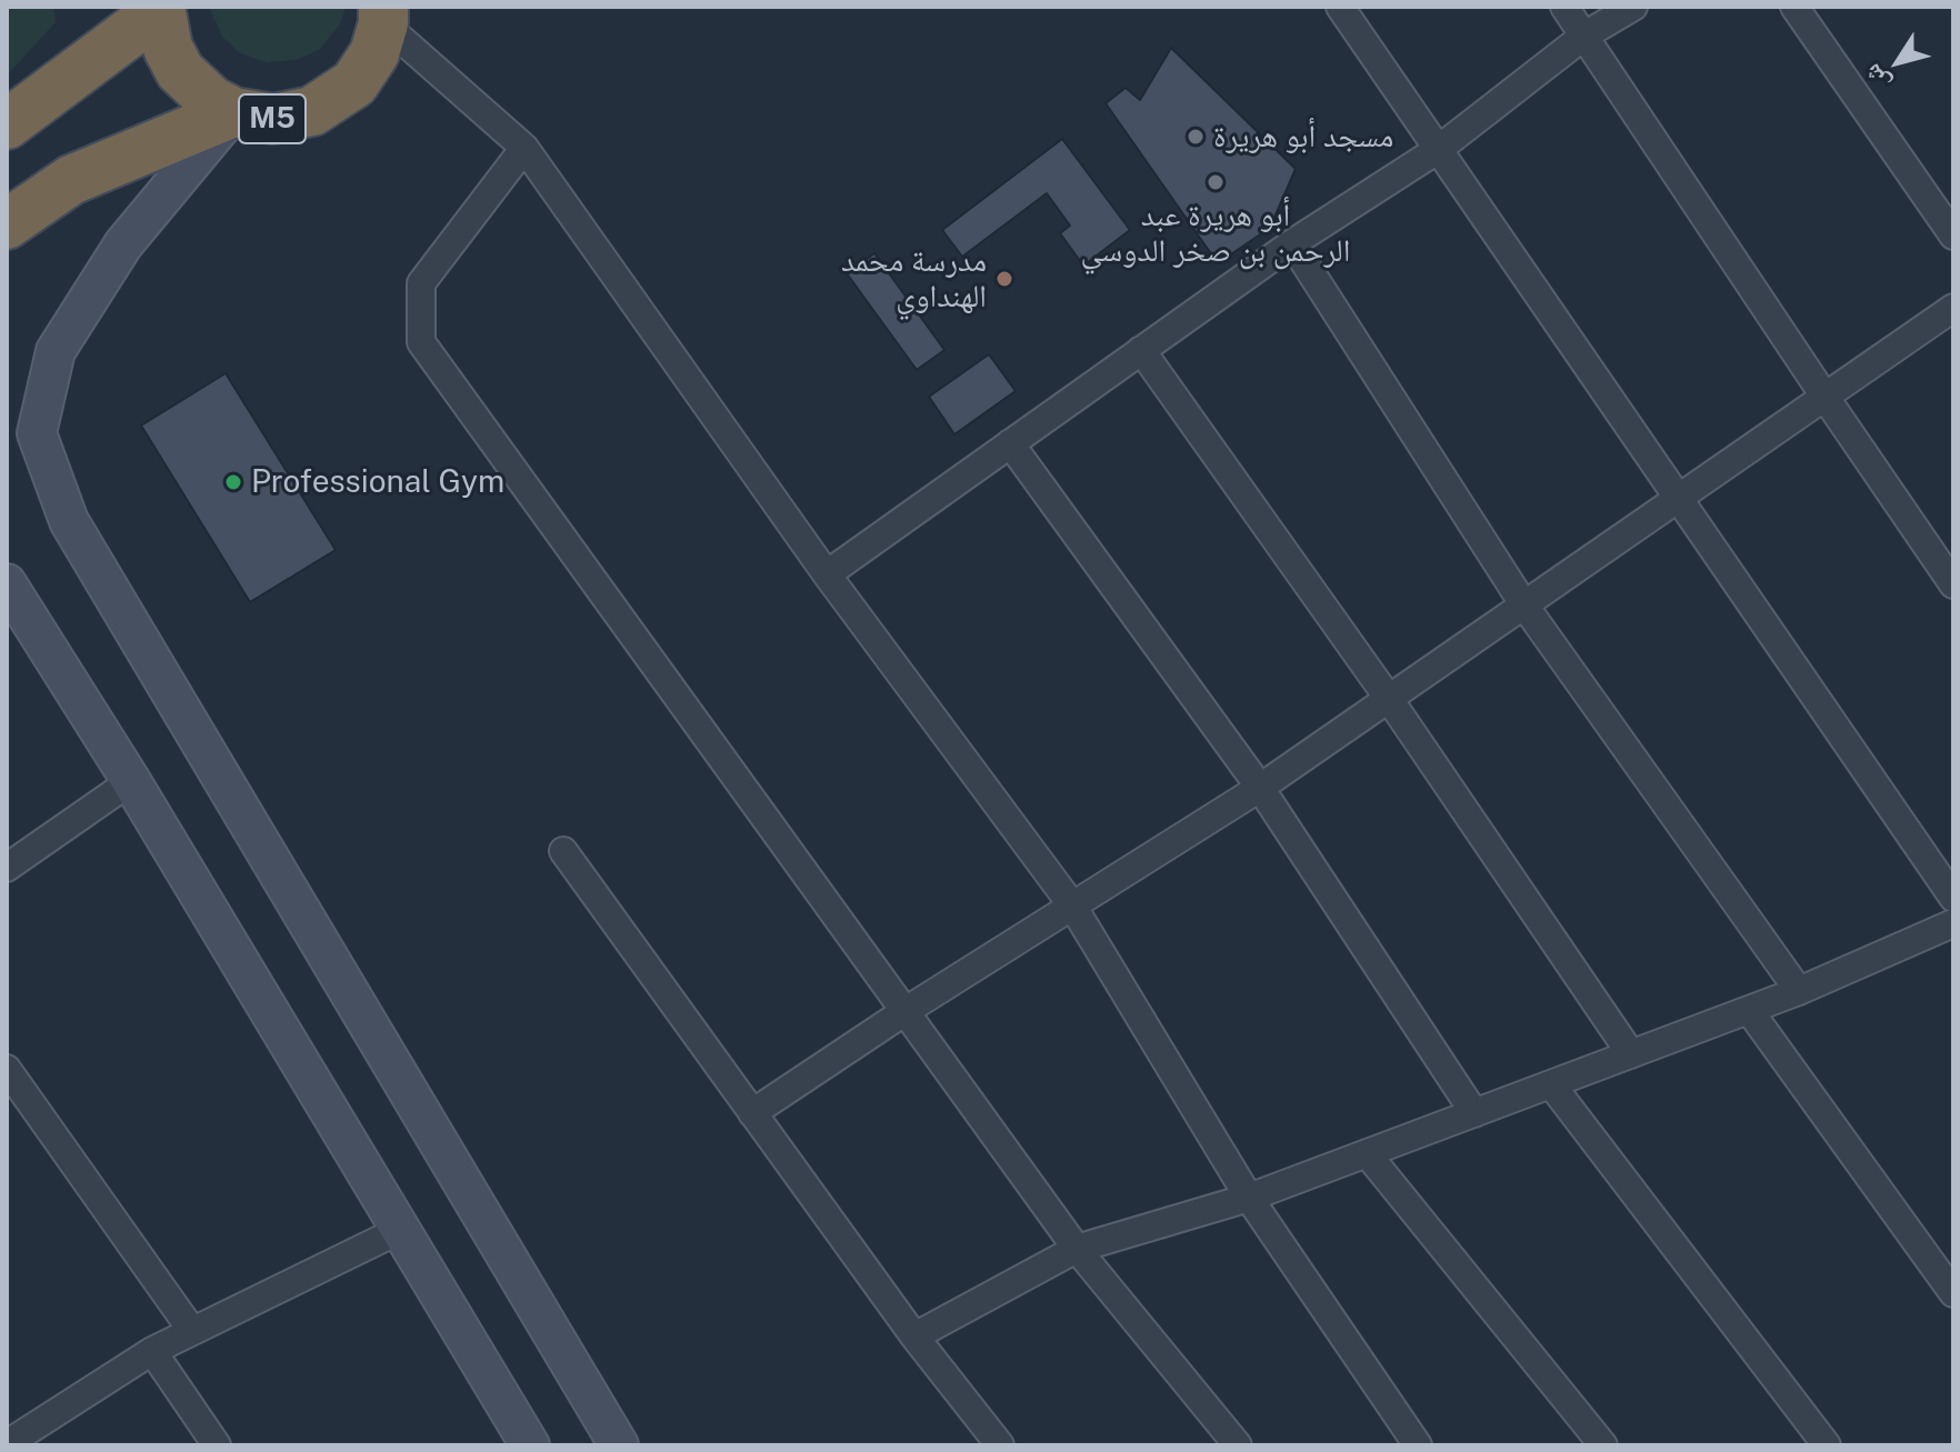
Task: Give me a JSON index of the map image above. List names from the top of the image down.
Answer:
{
  "streets": {
    "highway": ["M5"]
  },
  "places": [
    "مسجد أبو هريرة",
    "أبو هريرة عبد الرحمن بن صخر الدوسي",
    "مدرسة محمد الهنداوي",
    "Professional Gym"
  ],
  "north": "bottom left"
}
